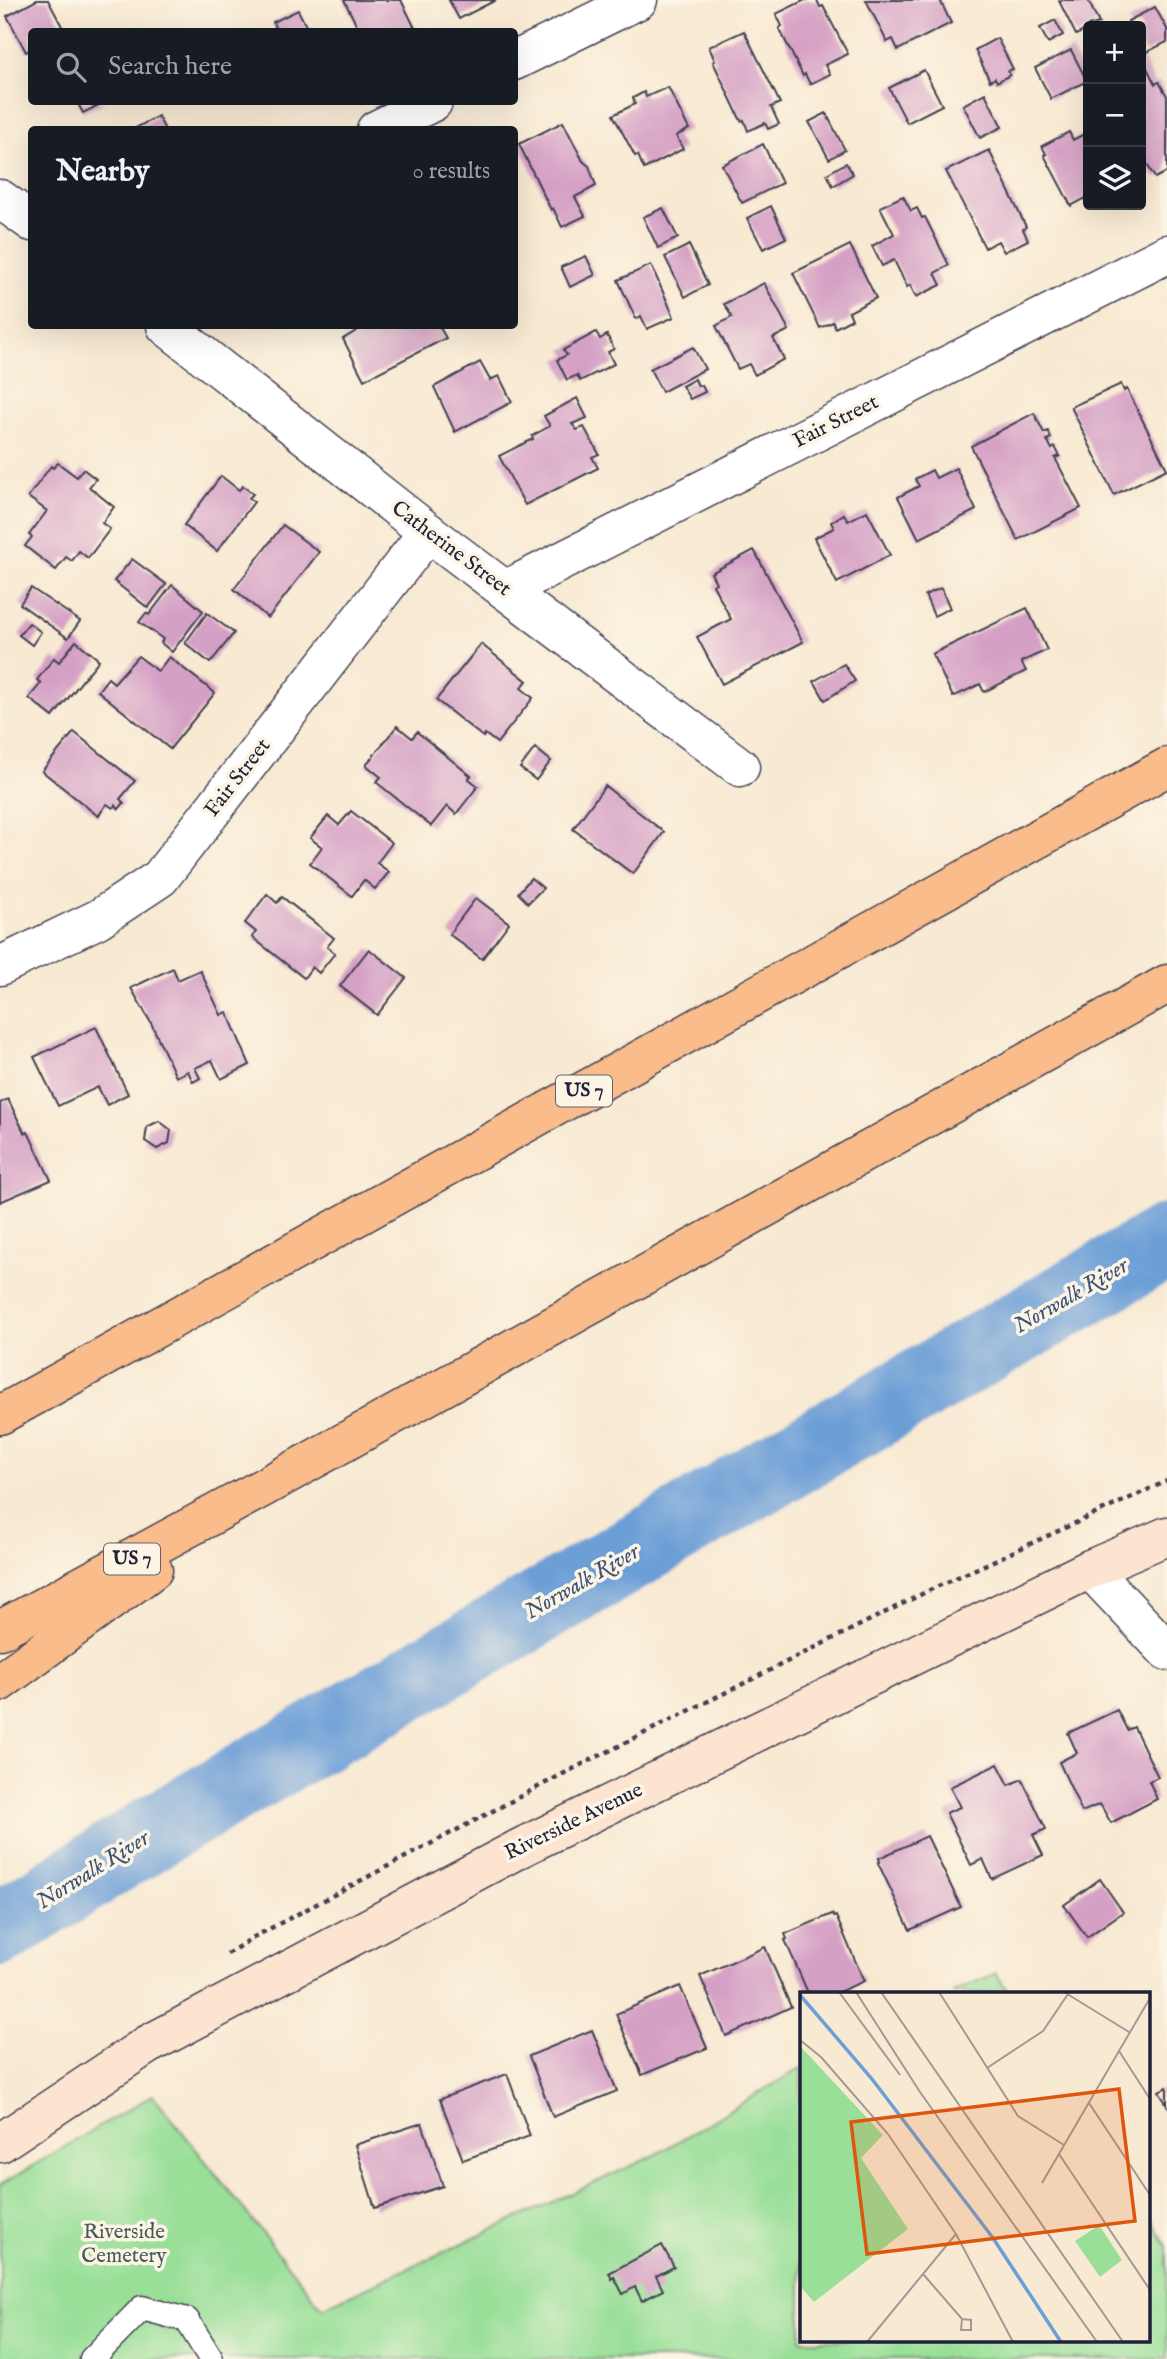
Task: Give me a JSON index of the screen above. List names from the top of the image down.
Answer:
{
  "streets": {
    "highway": ["US 7"],
    "main road": ["Riverside Avenue"],
    "street": ["Fair Street", "Catherine Street"]
  },
  "crossings": [
    ["Fair Street", "Catherine Street"]
  ],
  "water": ["Norwalk River"],
  "parks": ["Riverside Cemetery"],
  "page": {
    "map_buttons": ["+", "−"],
    "search": "Search here",
    "heading": ["Nearby", "0 results"]
  }
}
